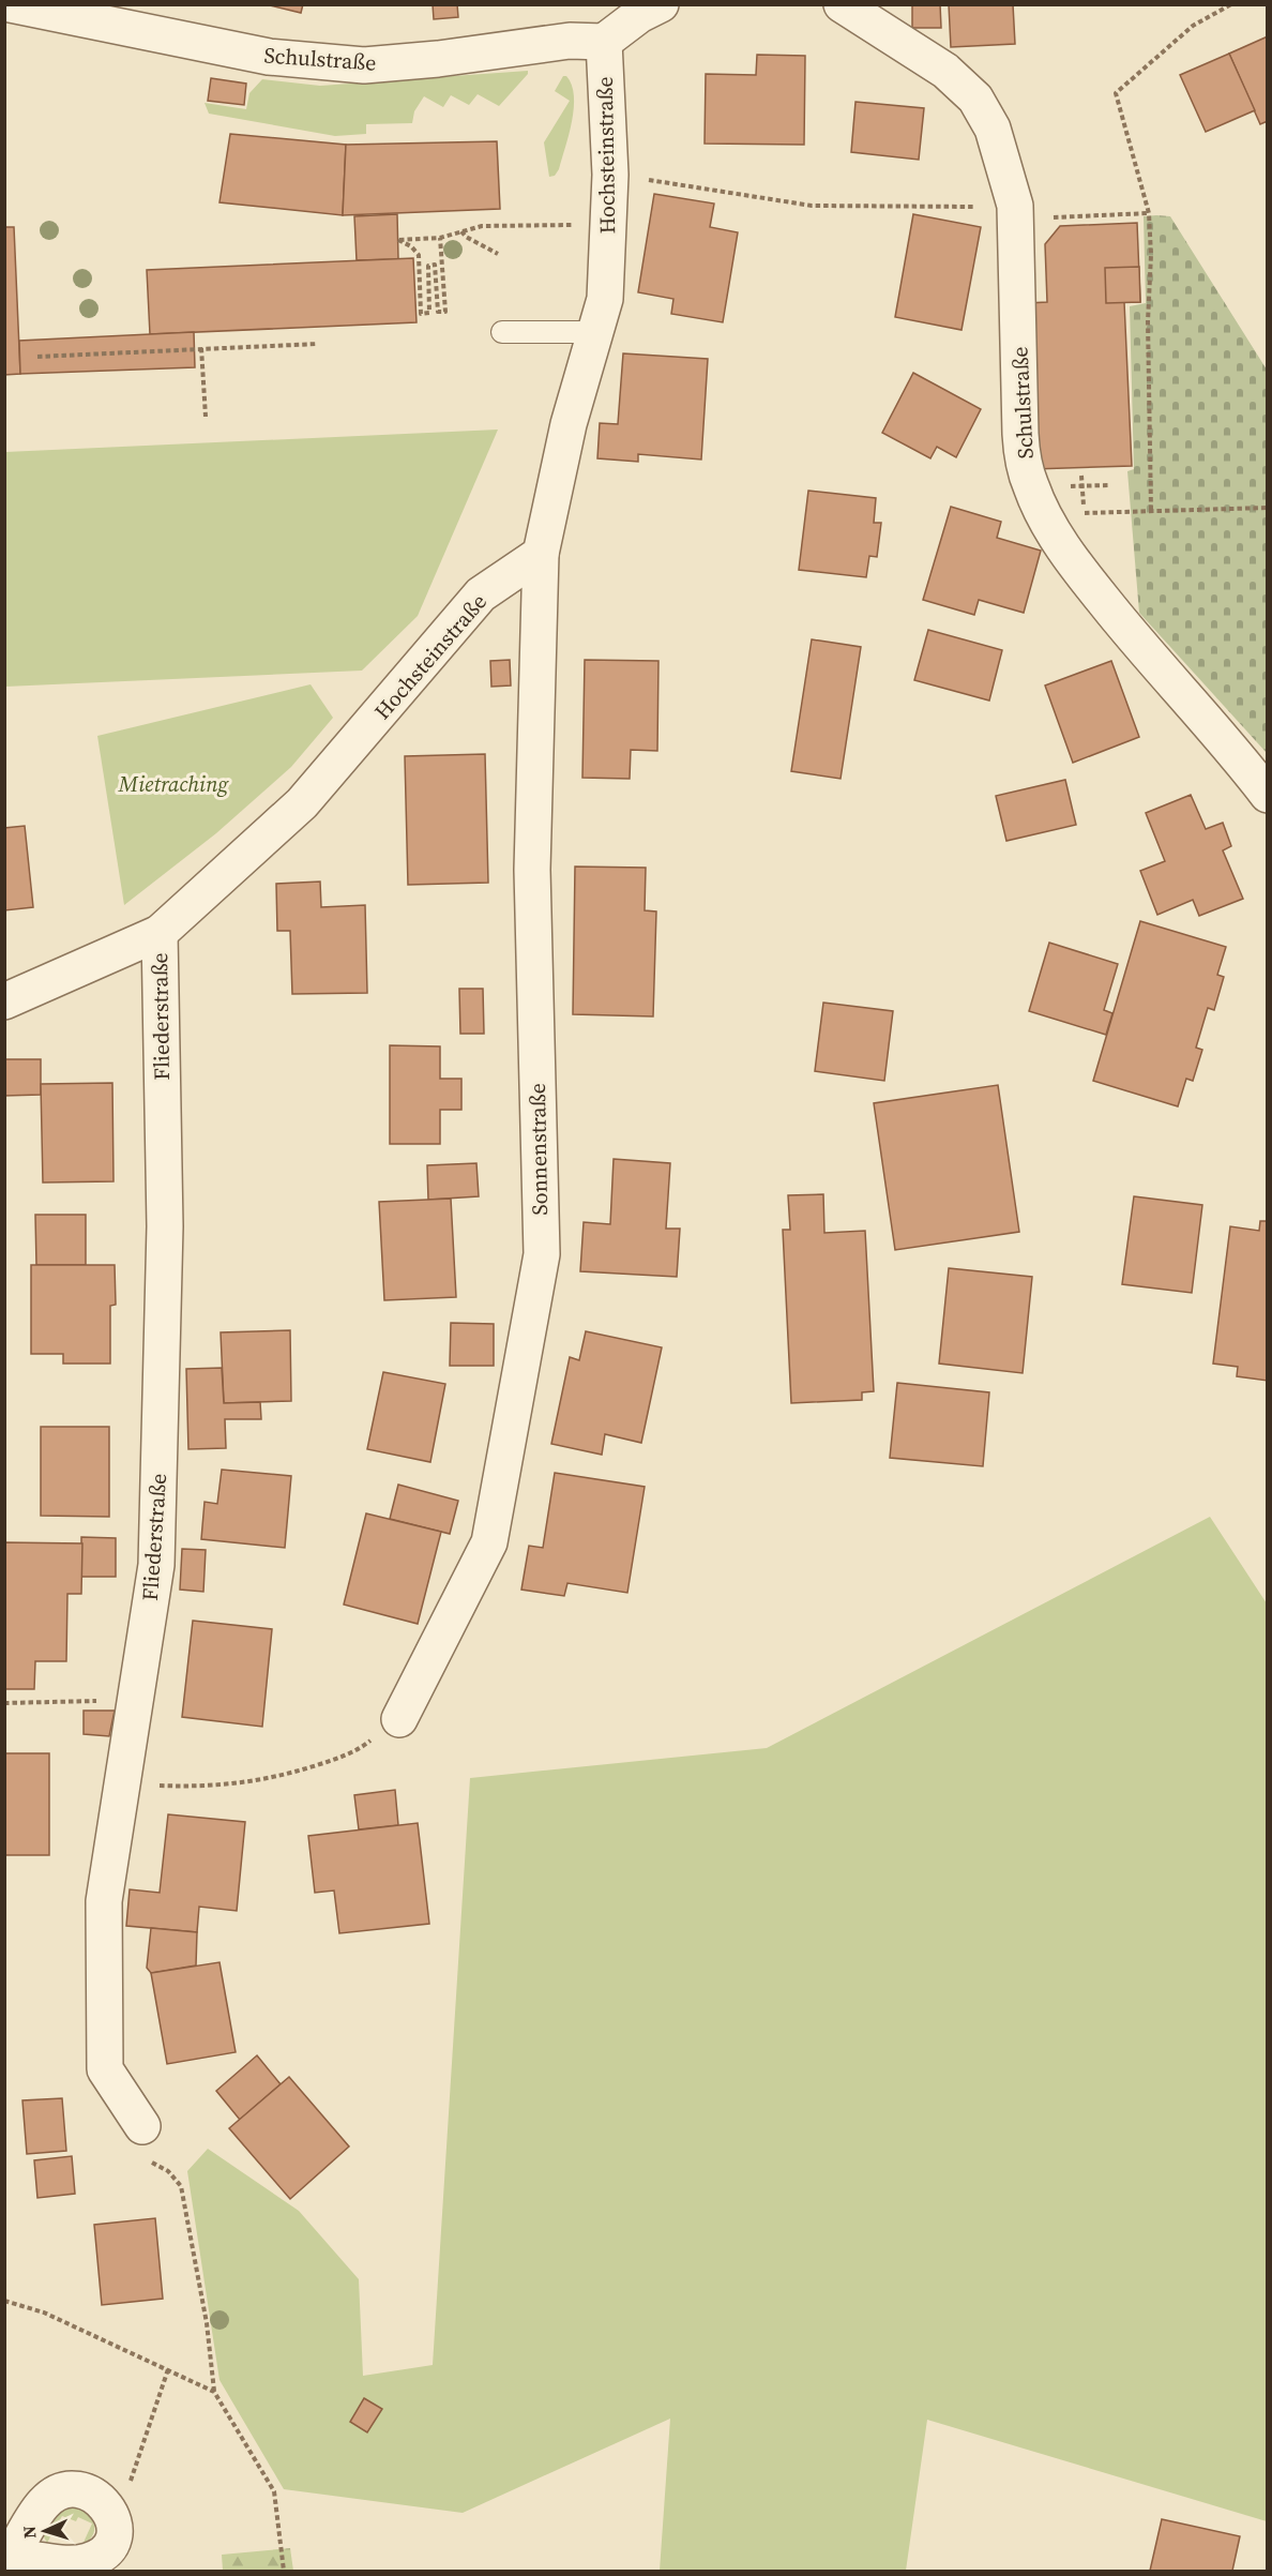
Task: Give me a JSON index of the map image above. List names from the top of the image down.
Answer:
{
  "streets": {
    "street": [
      "Schulstraße",
      "Hochsteinstraße",
      "Fliederstraße",
      "Sonnenstraße"
    ]
  },
  "crossings": [
    ["Schulstraße", "Hochsteinstraße"],
    ["Hochsteinstraße", "Fliederstraße"],
    ["Hochsteinstraße", "Sonnenstraße"]
  ],
  "parks": ["Mietraching"],
  "north": "left"
}
